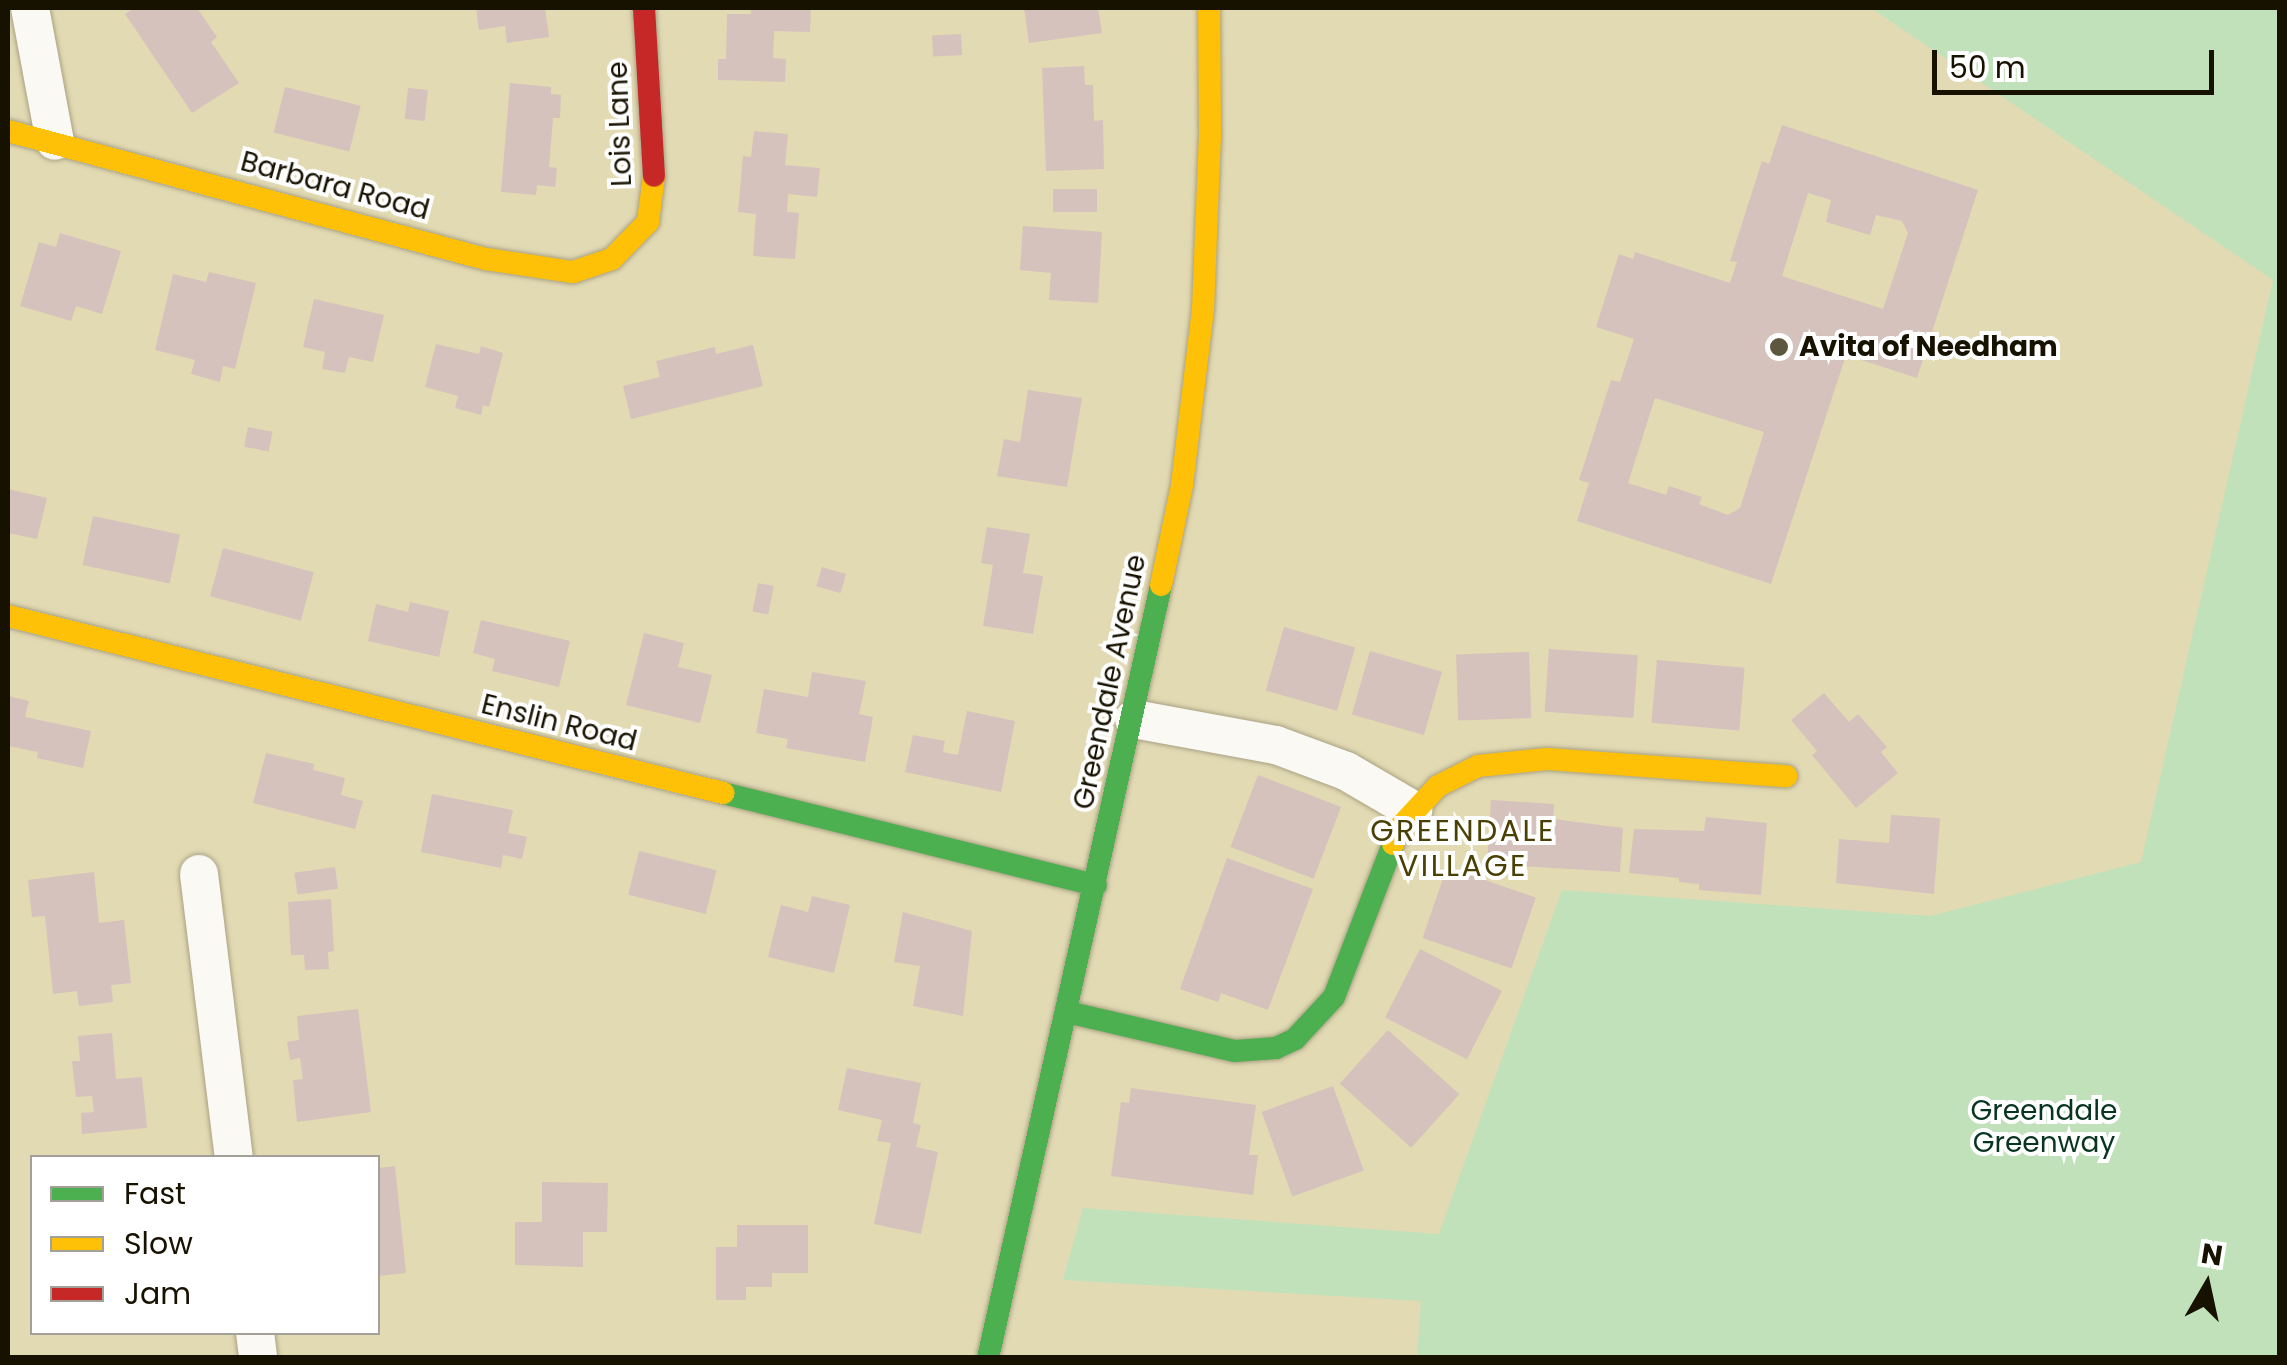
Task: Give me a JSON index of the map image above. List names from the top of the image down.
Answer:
{
  "streets": {
    "street": [
      "Lois Lane",
      "Barbara Road",
      "Greendale Avenue",
      "Enslin Road"
    ]
  },
  "crossings": [
    ["Lois Lane", "Barbara Road"],
    ["Greendale Avenue", "Enslin Road"]
  ],
  "districts": ["GREENDALE VILLAGE"],
  "parks": ["Greendale Greenway"],
  "places": ["Avita of Needham"],
  "legend": ["Fast", "Slow", "Jam"],
  "scale_bar": "50 m",
  "north": "top"
}
